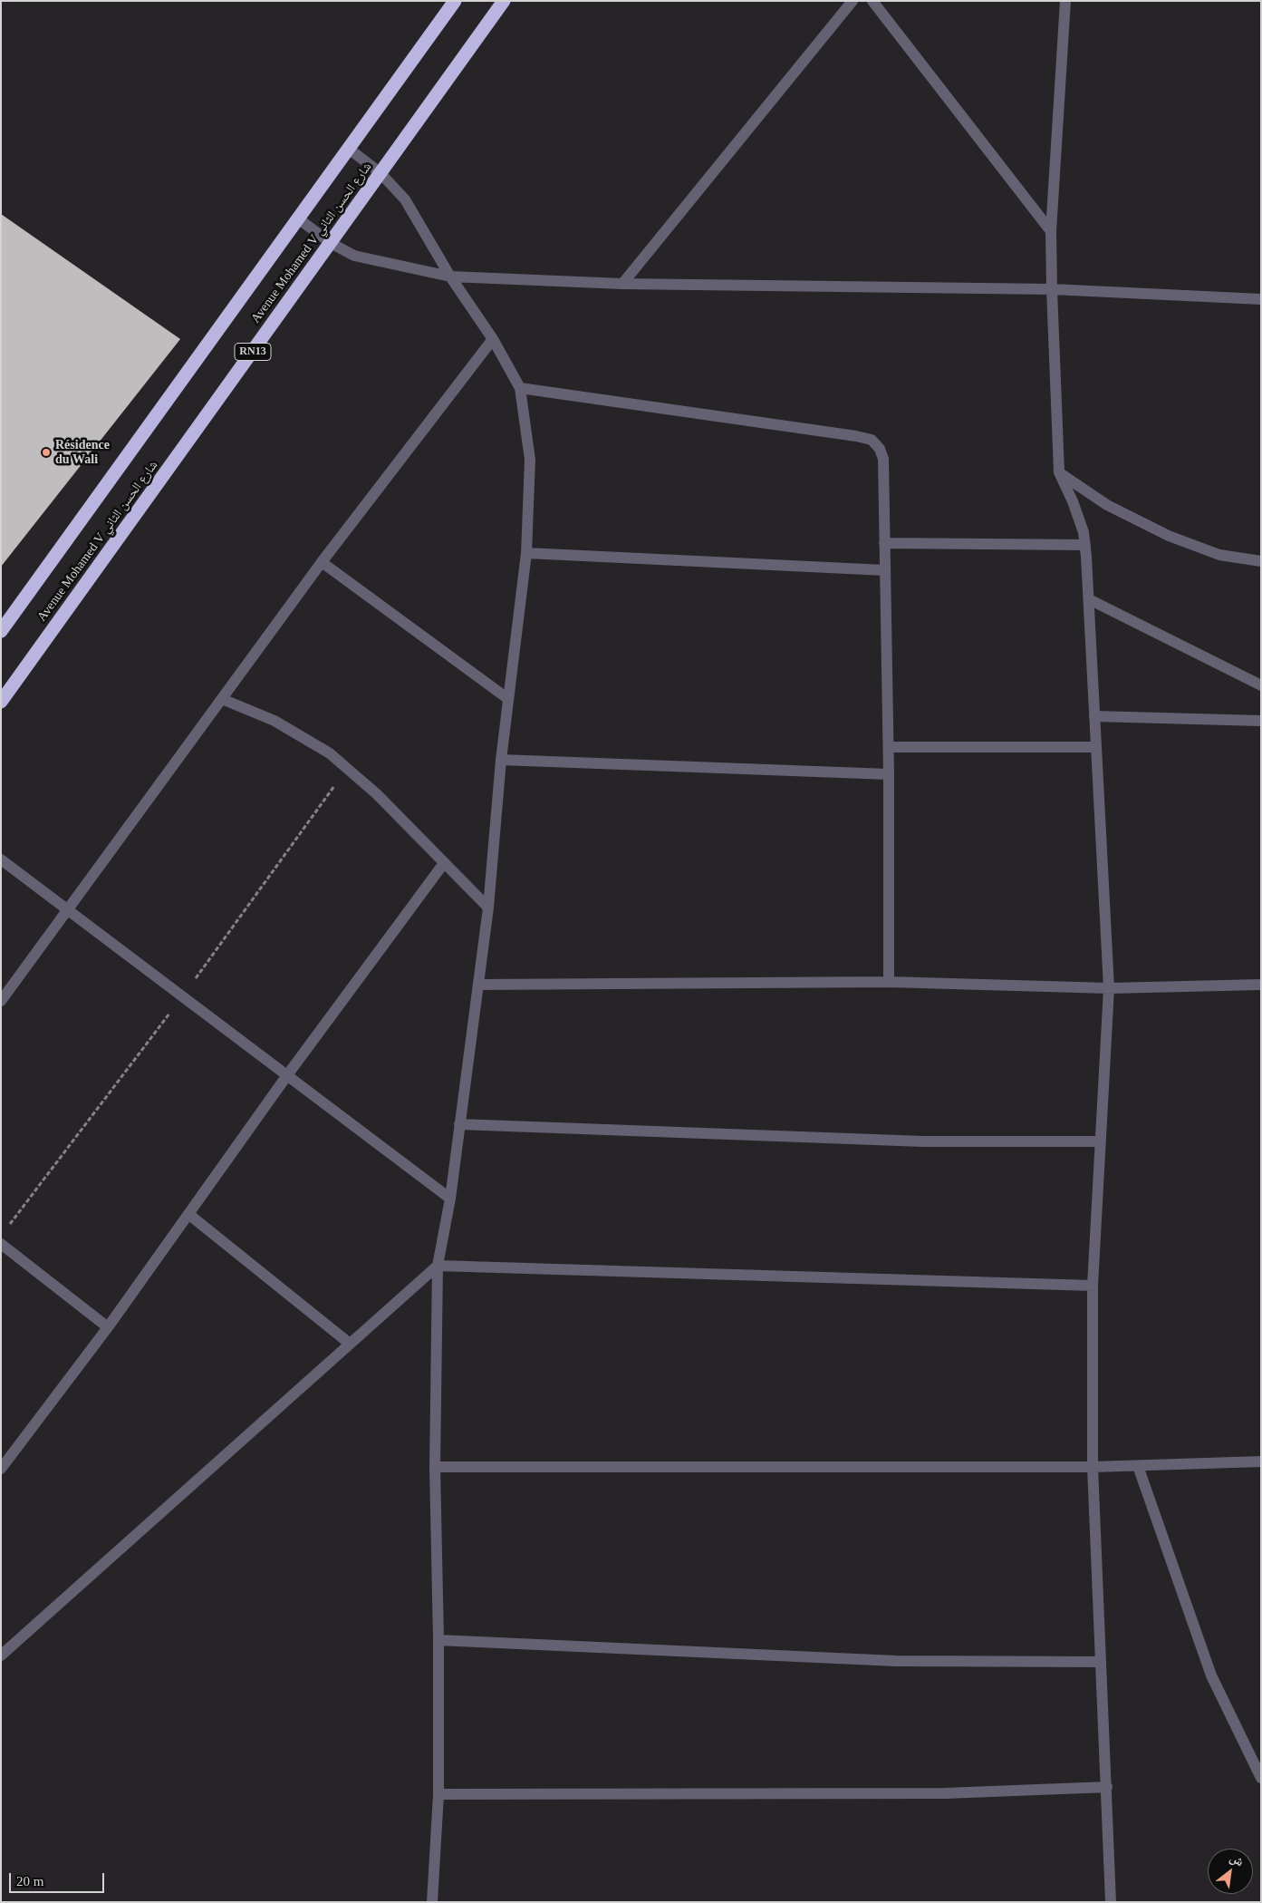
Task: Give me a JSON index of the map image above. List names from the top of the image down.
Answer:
{
  "streets": {
    "highway": ["Avenue Mohamed V شارع الحسن الثاني", "RN13"]
  },
  "places": ["Résidence du Wali"],
  "scale_bar": "20 m",
  "north": "top right"
}
